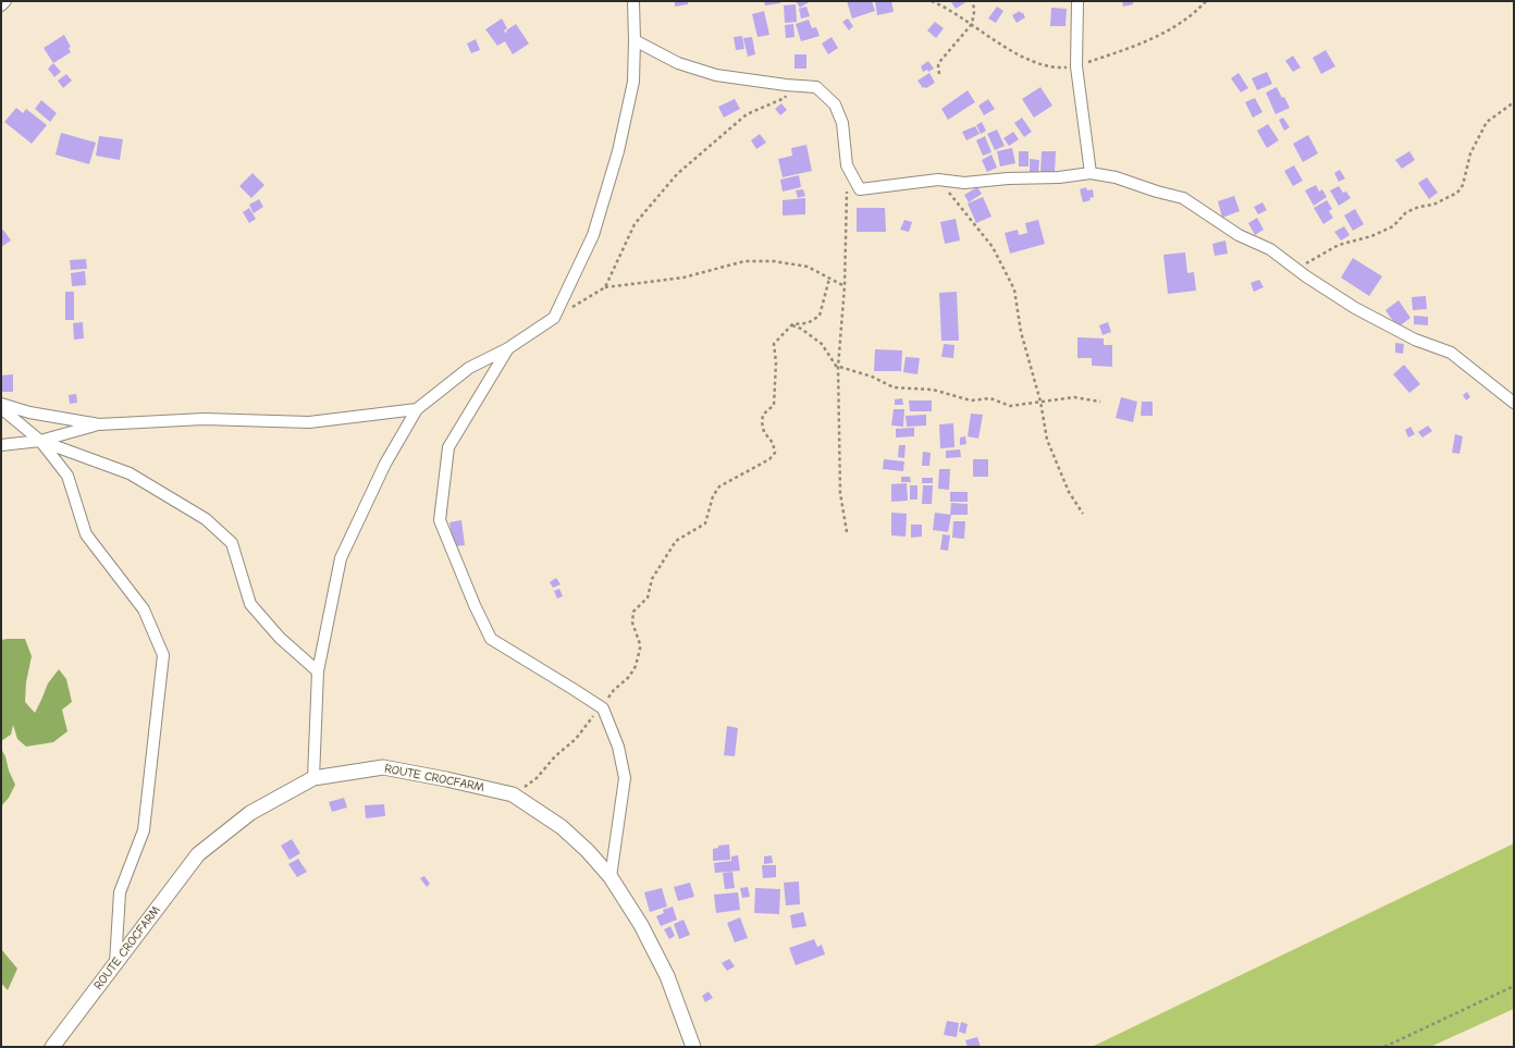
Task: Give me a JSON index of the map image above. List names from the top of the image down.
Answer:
{
  "streets": {
    "street": ["ROUTE CROCFARM"]
  }
}
